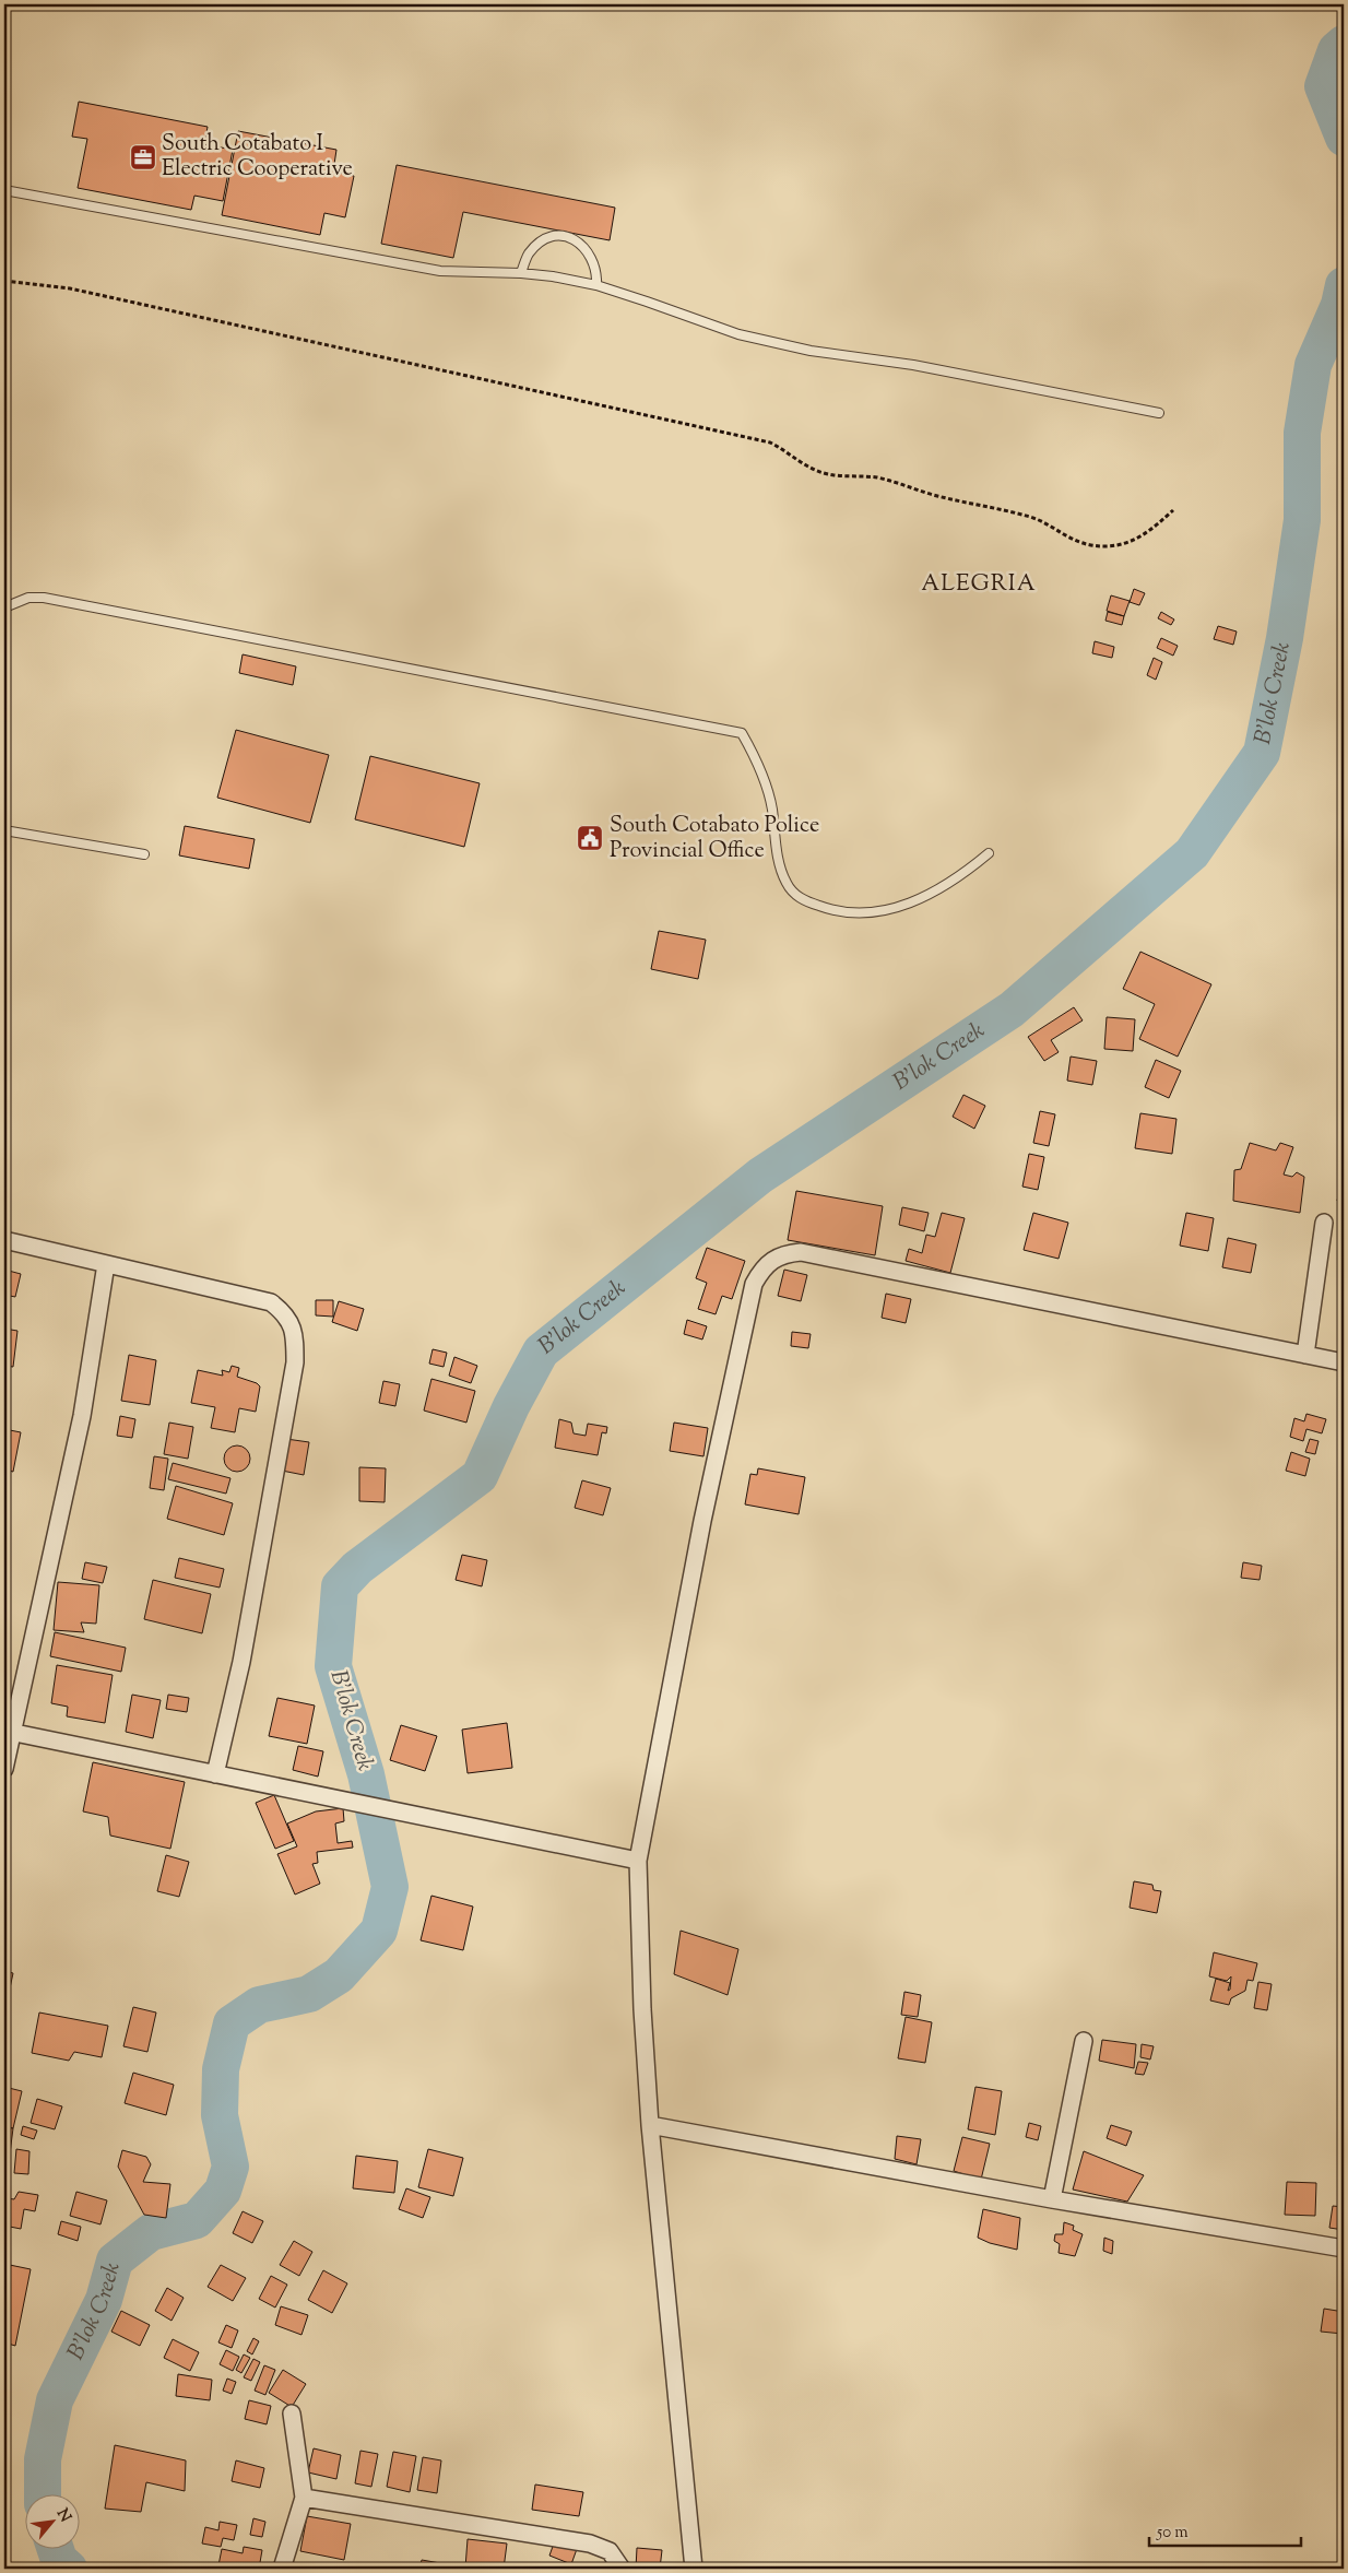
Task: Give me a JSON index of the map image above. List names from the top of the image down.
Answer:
{
  "districts": ["ALEGRIA"],
  "water": ["B'lok Creek"],
  "places": {
    "office": ["South Cotabato I Electric Cooperative"],
    "public building": ["South Cotabato Police Provincial Office"]
  },
  "scale_bar": "50 m",
  "north": "top right"
}
